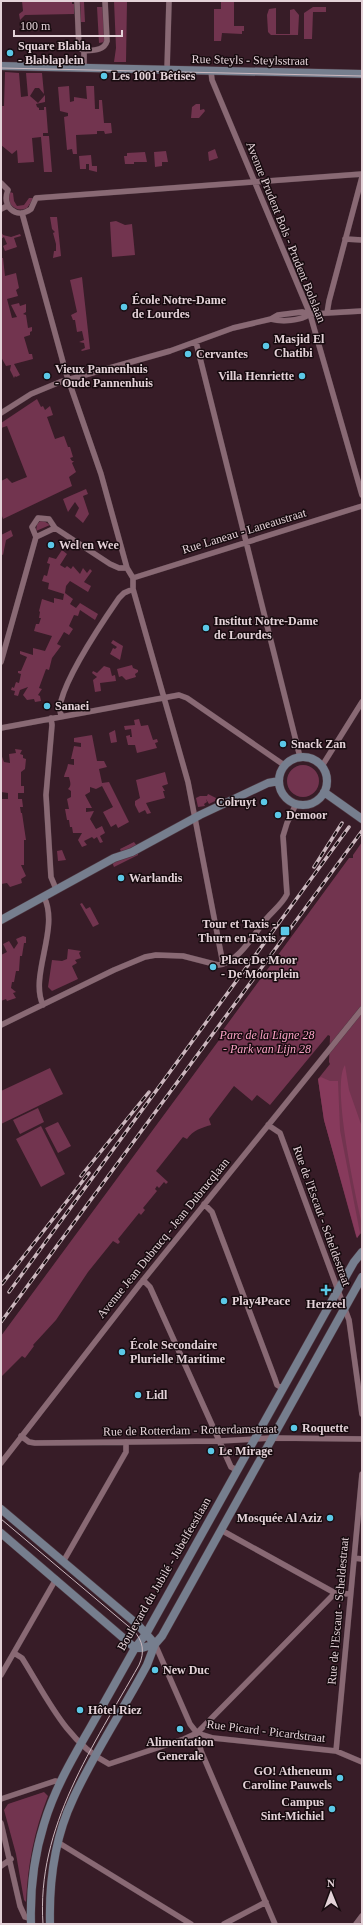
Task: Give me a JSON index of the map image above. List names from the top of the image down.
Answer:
{
  "streets": {
    "main road": ["Rue Steyls - Steylsstraat", "Boulevard du Jubilé - Jubelfeestlaan"],
    "street": [
      "Avenue Prudent Bols - Prudent Bolslaan",
      "Rue Laneau - Laneaustraat",
      "Rue de l'Escaut - Scheldestraat",
      "Avenue Jean Dubrucq - Jean Dubrucqlaan",
      "Rue de Rotterdam - Rotterdamstraat",
      "Rue Picard - Picardstraat"
    ]
  },
  "crossings": [
    ["Rue Steyls - Steylsstraat", "Avenue Prudent Bols - Prudent Bolslaan"],
    ["Rue de l'Escaut - Scheldestraat", "Avenue Jean Dubrucq - Jean Dubrucqlaan"],
    ["Rue de l'Escaut - Scheldestraat", "Boulevard du Jubilé - Jubelfeestlaan"],
    ["Rue de l'Escaut - Scheldestraat", "Rue Picard - Picardstraat"],
    ["Avenue Jean Dubrucq - Jean Dubrucqlaan", "Rue de Rotterdam - Rotterdamstraat"],
    ["Rue de Rotterdam - Rotterdamstraat", "Boulevard du Jubilé - Jubelfeestlaan"],
    ["Boulevard du Jubilé - Jubelfeestlaan", "Rue Picard - Picardstraat"]
  ],
  "parks": ["Parc de la Ligne 28 - Park van Lijn 28"],
  "places": {
    "other": [
      "Square Blabla - Blablaplein",
      "Les 1001 Bêtises",
      "École Notre-Dame de Lourdes",
      "Masjid El Chatibi",
      "Cervantes",
      "Vieux Pannenhuis - Oude Pannenhuis",
      "Villa Henriette",
      "Wel en Wee",
      "Institut Notre-Dame de Lourdes",
      "Sanaei",
      "Snack Zan",
      "Colruyt",
      "Demoor",
      "Warlandis",
      "Place De Moor - De Moorplein",
      "Play4Peace",
      "École Secondaire Plurielle Maritime",
      "Lidl",
      "Roquette",
      "Le Mirage",
      "Mosquée Al Aziz",
      "New Duc",
      "Hôtel Riez",
      "Alimentation Generale",
      "GO! Atheneum Caroline Pauwels",
      "Campus Sint-Michiel"
    ],
    "transit": ["Tour et Taxis - Thurn en Taxis"],
    "health": ["Herzeel"]
  },
  "scale_bar": "100 m",
  "north": "top"
}
